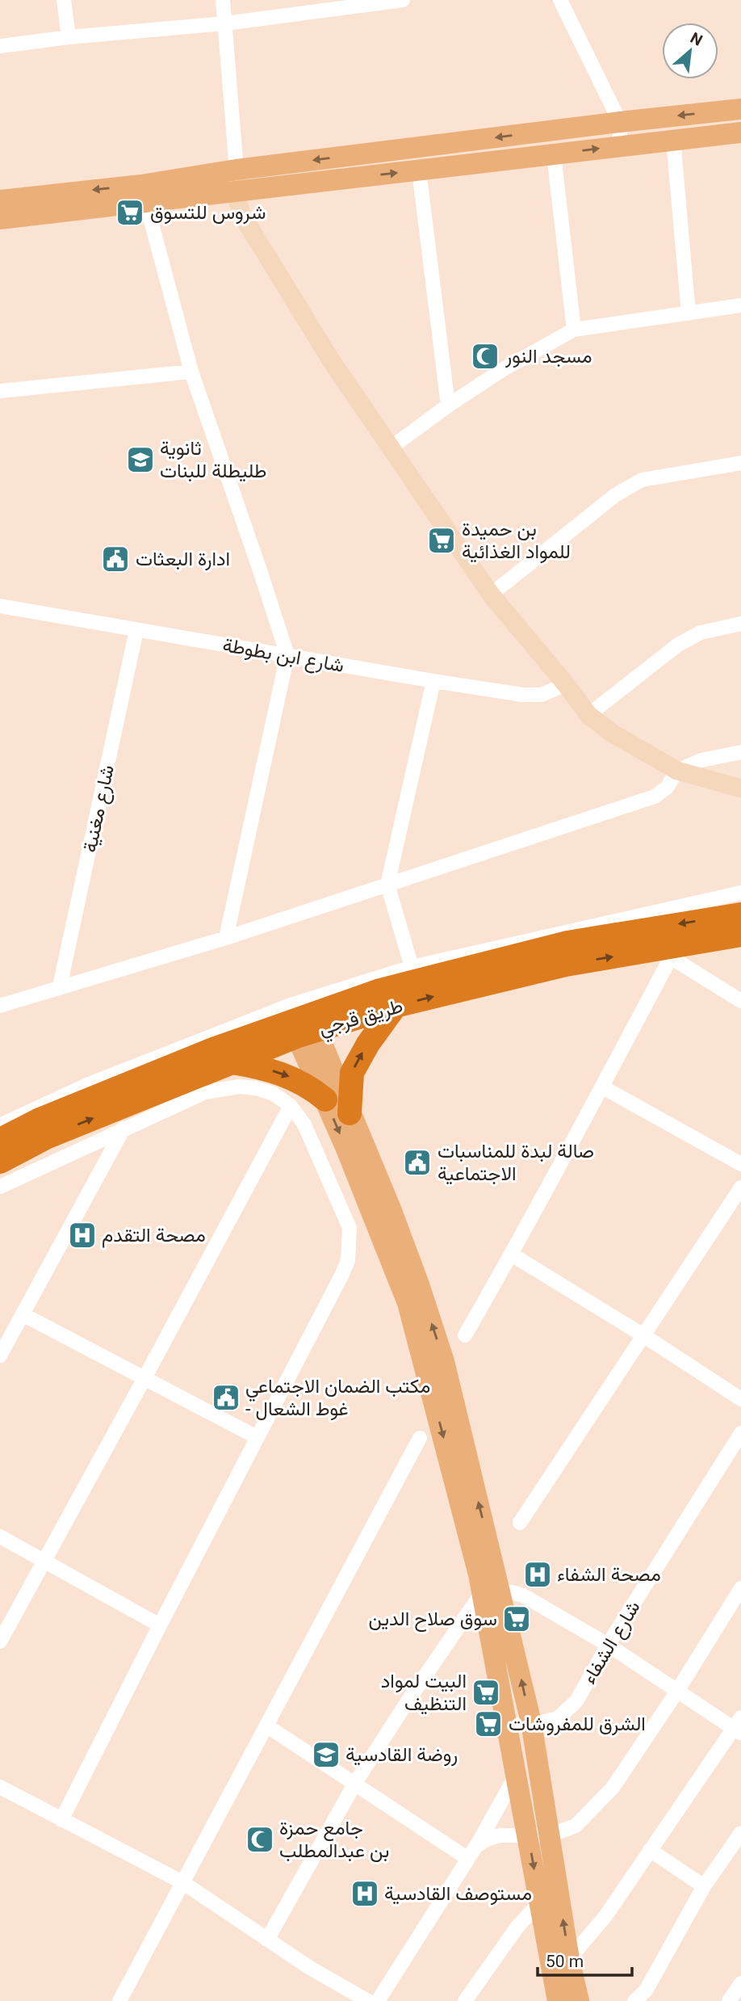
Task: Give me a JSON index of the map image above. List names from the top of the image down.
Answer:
{
  "streets": {
    "highway": ["طريق قرجي"],
    "street": ["شارع ابن بطوطة", "شارع مغنية", "شارع الشفاء"]
  },
  "crossings": [
    ["شارع ابن بطوطة", "شارع مغنية"]
  ],
  "places": {
    "supermarket": [
      "شروس للتسوق",
      "بن حميدة للمواد الغذائية",
      "سوق صلاح الدين",
      "البيت لمواد التنظيف",
      "الشرق للمفروشات"
    ],
    "mosque": ["مسجد النور", "جامع حمزة بن عبدالمطلب"],
    "school or university": ["ثانوية طليطلة للبنات", "روضة القادسية"],
    "public building": ["ادارة البعثات", "صالة لبدة للمناسبات الاجتماعية", "مكتب الضمان الاجتماعي - غوط الشعال"],
    "hospital": ["مصحة التقدم", "مصحة الشفاء", "مستوصف القادسية"]
  },
  "scale_bar": "50 m",
  "north": "top right"
}
